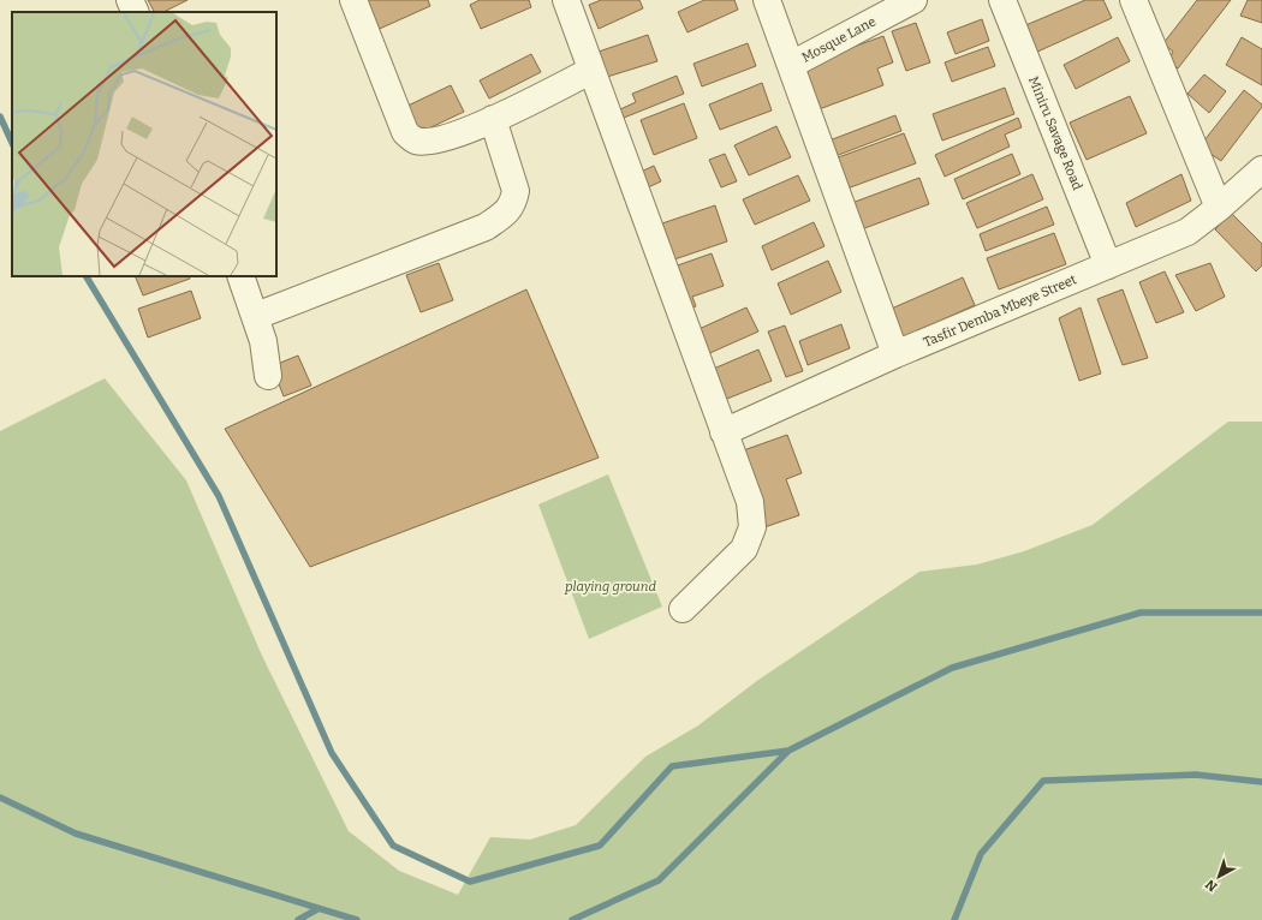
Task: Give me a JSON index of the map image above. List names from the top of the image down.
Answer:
{
  "streets": {
    "street": ["Mosque Lane", "Miniru Savage Road", "Tasfir Demba Mbeye Street"]
  },
  "crossings": [
    ["Miniru Savage Road", "Tasfir Demba Mbeye Street"]
  ],
  "parks": ["playing ground"],
  "north": "bottom left"
}
